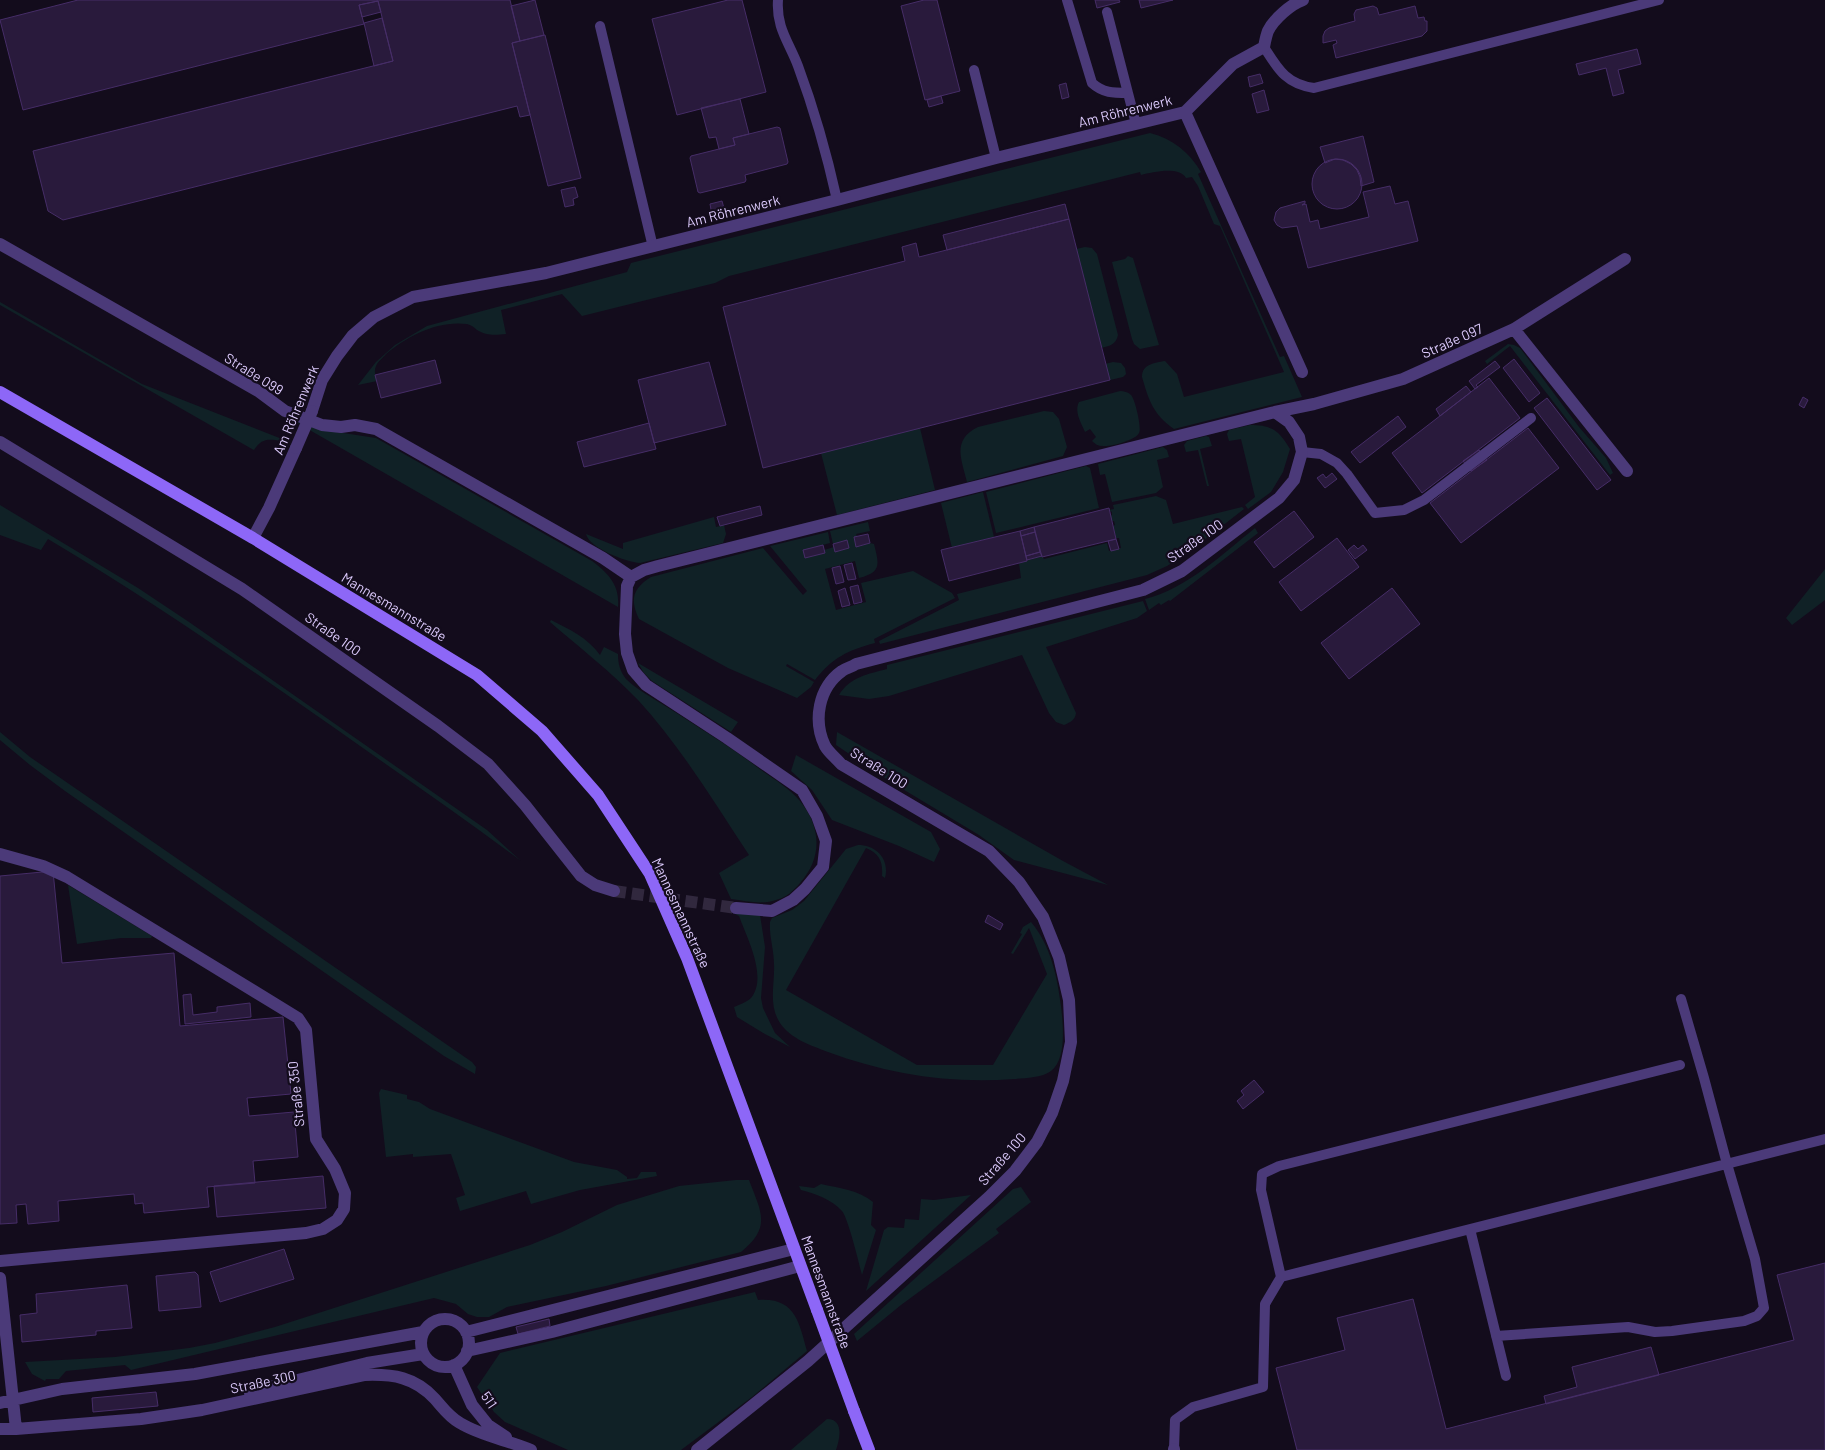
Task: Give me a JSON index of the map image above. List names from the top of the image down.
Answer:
{
  "streets": {
    "main road": ["Mannesmannstraße"],
    "street": [
      "Am Röhrenwerk",
      "Straße 097",
      "Straße 099",
      "Straße 100",
      "Straße 350",
      "Straße 300",
      "511"
    ]
  },
  "crossings": [
    ["Am Röhrenwerk", "Mannesmannstraße"],
    ["Straße 300", "511"]
  ]
}
